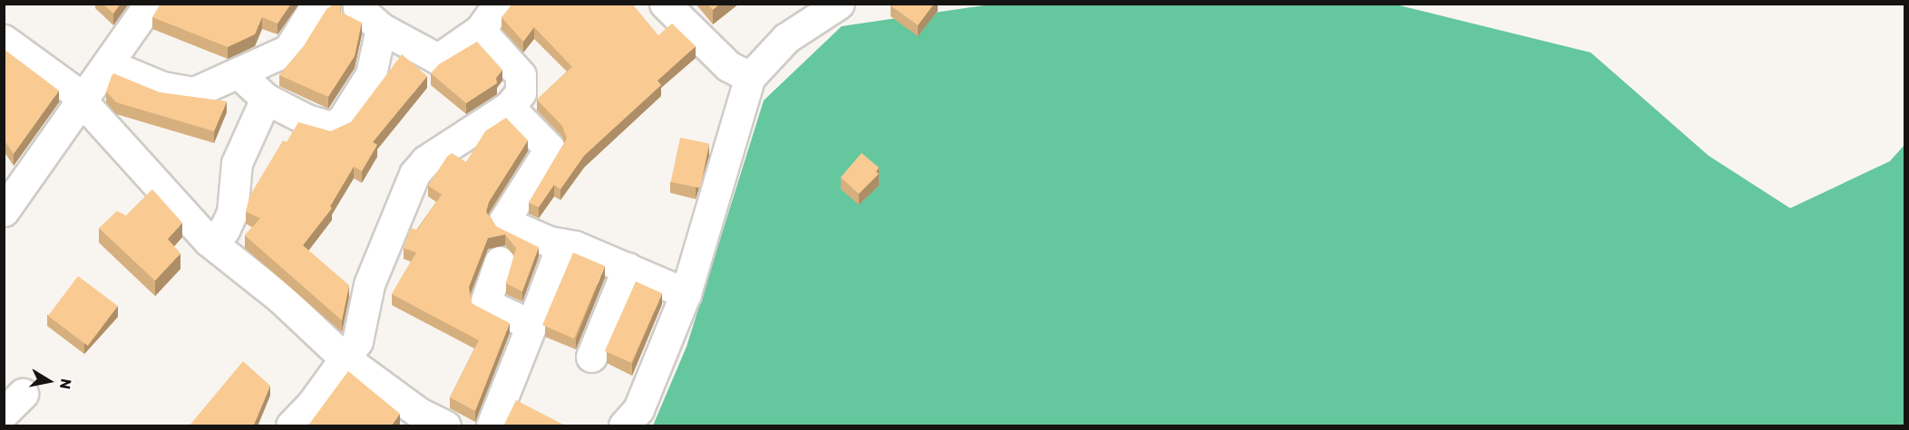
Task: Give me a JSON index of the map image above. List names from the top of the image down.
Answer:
{
  "north": "right"
}
